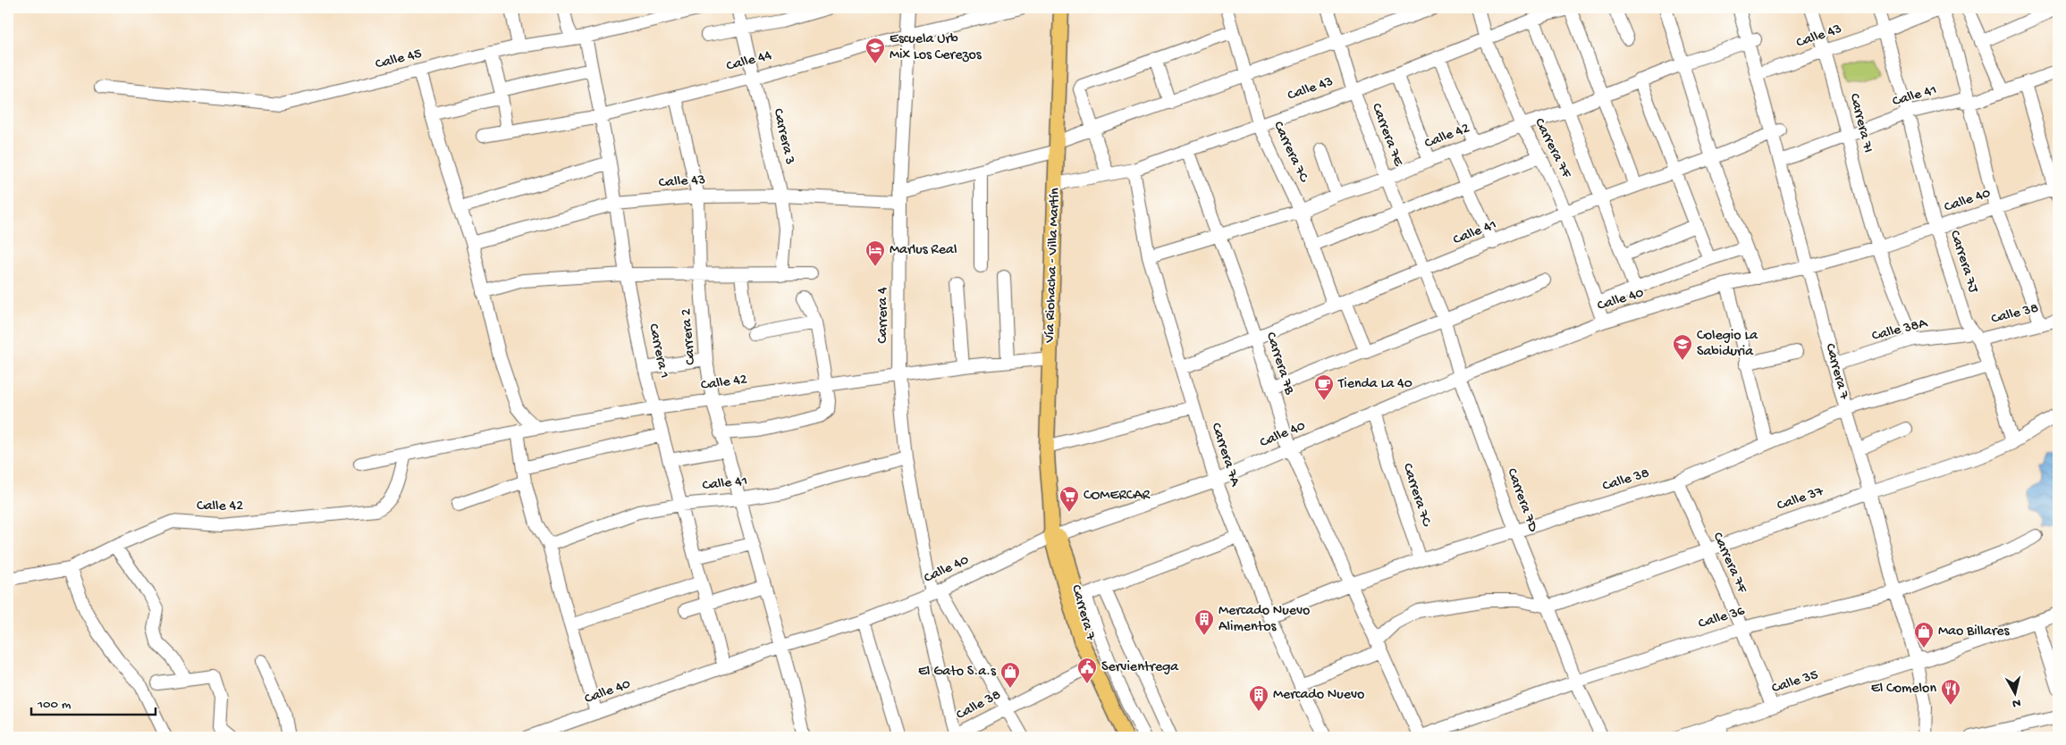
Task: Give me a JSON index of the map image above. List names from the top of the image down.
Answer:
{
  "streets": {
    "main road": ["Vía Riohacha - Villa Martín", "Carrera 7"],
    "street": [
      "Calle 43",
      "Calle 45",
      "Calle 44",
      "Calle 41",
      "Carrera 7I",
      "Carrera 7E",
      "Carrera 3",
      "Calle 42",
      "Carrera 7F",
      "Carrera 7C",
      "Calle 40",
      "Carrera 7J",
      "Calle 38",
      "Carrera 4",
      "Calle 38A",
      "Carrera 2",
      "Carrera 1",
      "Carrera 7B",
      "Carrera 7A",
      "Calle 37",
      "Carrera 7D",
      "Calle 36",
      "Calle 35"
    ]
  },
  "crossings": [
    ["Calle 43", "Carrera 7I"],
    ["Calle 43", "Carrera 7E"],
    ["Calle 43", "Carrera 3"],
    ["Calle 43", "Carrera 7F"],
    ["Calle 43", "Carrera 7C"],
    ["Calle 43", "Carrera 7J"],
    ["Calle 43", "Vía Riohacha - Villa Martín"],
    ["Calle 43", "Carrera 4"],
    ["Calle 43", "Carrera 2"],
    ["Calle 43", "Carrera 1"],
    ["Calle 43", "Carrera 7B"],
    ["Calle 43", "Carrera 7"],
    ["Calle 43", "Carrera 7A"],
    ["Calle 45", "Carrera 1"],
    ["Calle 44", "Carrera 3"],
    ["Calle 44", "Carrera 4"],
    ["Calle 44", "Carrera 2"],
    ["Calle 44", "Carrera 1"],
    ["Calle 41", "Carrera 7I"],
    ["Calle 41", "Carrera 7E"],
    ["Calle 41", "Carrera 7F"],
    ["Calle 41", "Carrera 7C"],
    ["Calle 41", "Carrera 7J"],
    ["Calle 41", "Carrera 4"],
    ["Calle 41", "Carrera 2"],
    ["Calle 41", "Carrera 1"],
    ["Calle 41", "Carrera 7B"],
    ["Calle 41", "Carrera 7"],
    ["Calle 41", "Carrera 7A"],
    ["Calle 41", "Carrera 7D"],
    ["Carrera 7I", "Calle 40"],
    ["Carrera 7I", "Calle 38A"],
    ["Carrera 7E", "Calle 42"],
    ["Carrera 7E", "Carrera 7D"],
    ["Calle 42", "Carrera 7F"],
    ["Calle 42", "Carrera 7C"],
    ["Calle 42", "Vía Riohacha - Villa Martín"],
    ["Calle 42", "Carrera 4"],
    ["Calle 42", "Carrera 2"],
    ["Calle 42", "Carrera 1"],
    ["Calle 42", "Carrera 7B"],
    ["Calle 42", "Carrera 7"],
    ["Calle 42", "Carrera 7A"],
    ["Carrera 7F", "Calle 40"],
    ["Carrera 7F", "Calle 38"],
    ["Carrera 7F", "Calle 37"],
    ["Carrera 7F", "Calle 36"],
    ["Carrera 7F", "Calle 35"],
    ["Carrera 7C", "Calle 40"],
    ["Carrera 7C", "Calle 38"],
    ["Calle 40", "Carrera 7J"],
    ["Calle 40", "Vía Riohacha - Villa Martín"],
    ["Calle 40", "Carrera 4"],
    ["Calle 40", "Carrera 2"],
    ["Calle 40", "Carrera 1"],
    ["Calle 40", "Carrera 7B"],
    ["Calle 40", "Carrera 7"],
    ["Calle 40", "Carrera 7A"],
    ["Calle 40", "Carrera 7D"],
    ["Carrera 7J", "Calle 38"],
    ["Carrera 7J", "Calle 38A"],
    ["Carrera 7J", "Calle 37"],
    ["Vía Riohacha - Villa Martín", "Carrera 7"],
    ["Calle 38", "Carrera 4"],
    ["Calle 38", "Calle 38A"],
    ["Calle 38", "Carrera 7B"],
    ["Calle 38", "Carrera 7"],
    ["Calle 38", "Carrera 7A"],
    ["Calle 38", "Carrera 7D"],
    ["Calle 38A", "Carrera 7"],
    ["Carrera 7B", "Calle 36"],
    ["Carrera 7", "Calle 37"],
    ["Carrera 7", "Calle 36"],
    ["Carrera 7", "Calle 35"],
    ["Calle 37", "Carrera 7D"],
    ["Carrera 7D", "Calle 36"]
  ],
  "places": {
    "school or university": ["Escuela Urb Mix Los Cerezos", "Colegio La Sabiduria"],
    "hotel": ["Marlus Real"],
    "cafe": ["Tienda La 40"],
    "supermarket": ["COMERCAR"],
    "building": ["Mercado Nuevo Alimentos", "Mercado Nuevo"],
    "shop": ["Mao Billares", "El Gato S.a.s"],
    "public building": ["Servientrega"],
    "restaurant": ["El Comelon"]
  },
  "scale_bar": "100 m",
  "north": "bottom"
}
